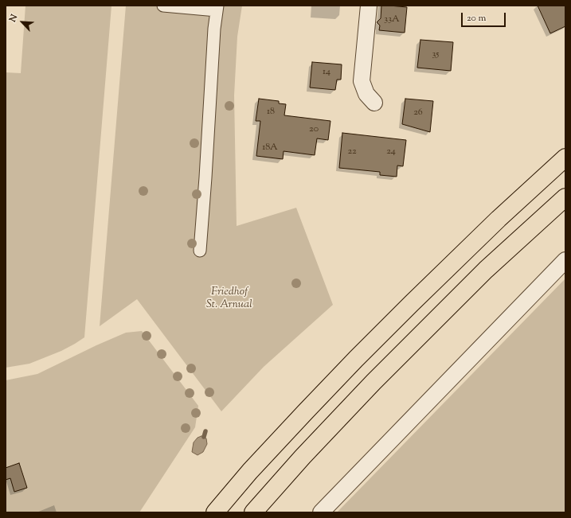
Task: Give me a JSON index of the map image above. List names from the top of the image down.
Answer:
{
  "parks": ["Friedhof St. Arnual"],
  "house_numbers": [
    "33A",
    "35",
    "14",
    "18",
    "26",
    "20",
    "18A",
    "22",
    "24"
  ],
  "scale_bar": "20 m",
  "north": "top left"
}
